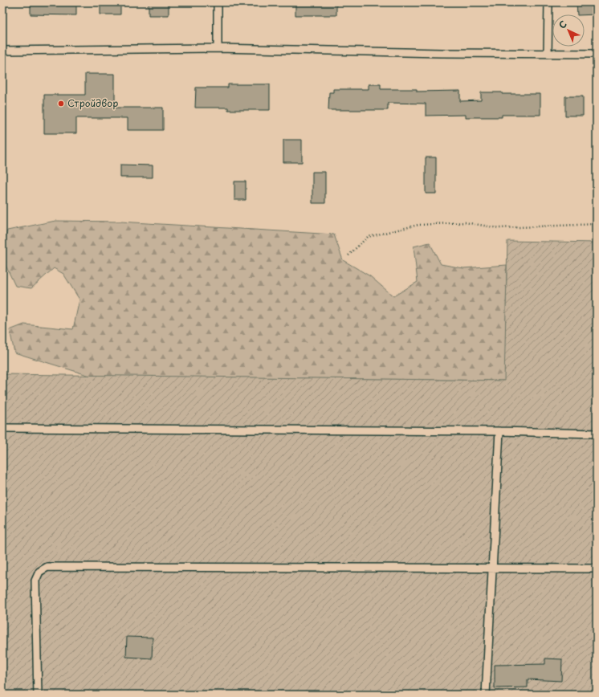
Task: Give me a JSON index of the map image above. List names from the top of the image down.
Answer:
{
  "places": ["Стройдвор"],
  "north": "top left"
}
